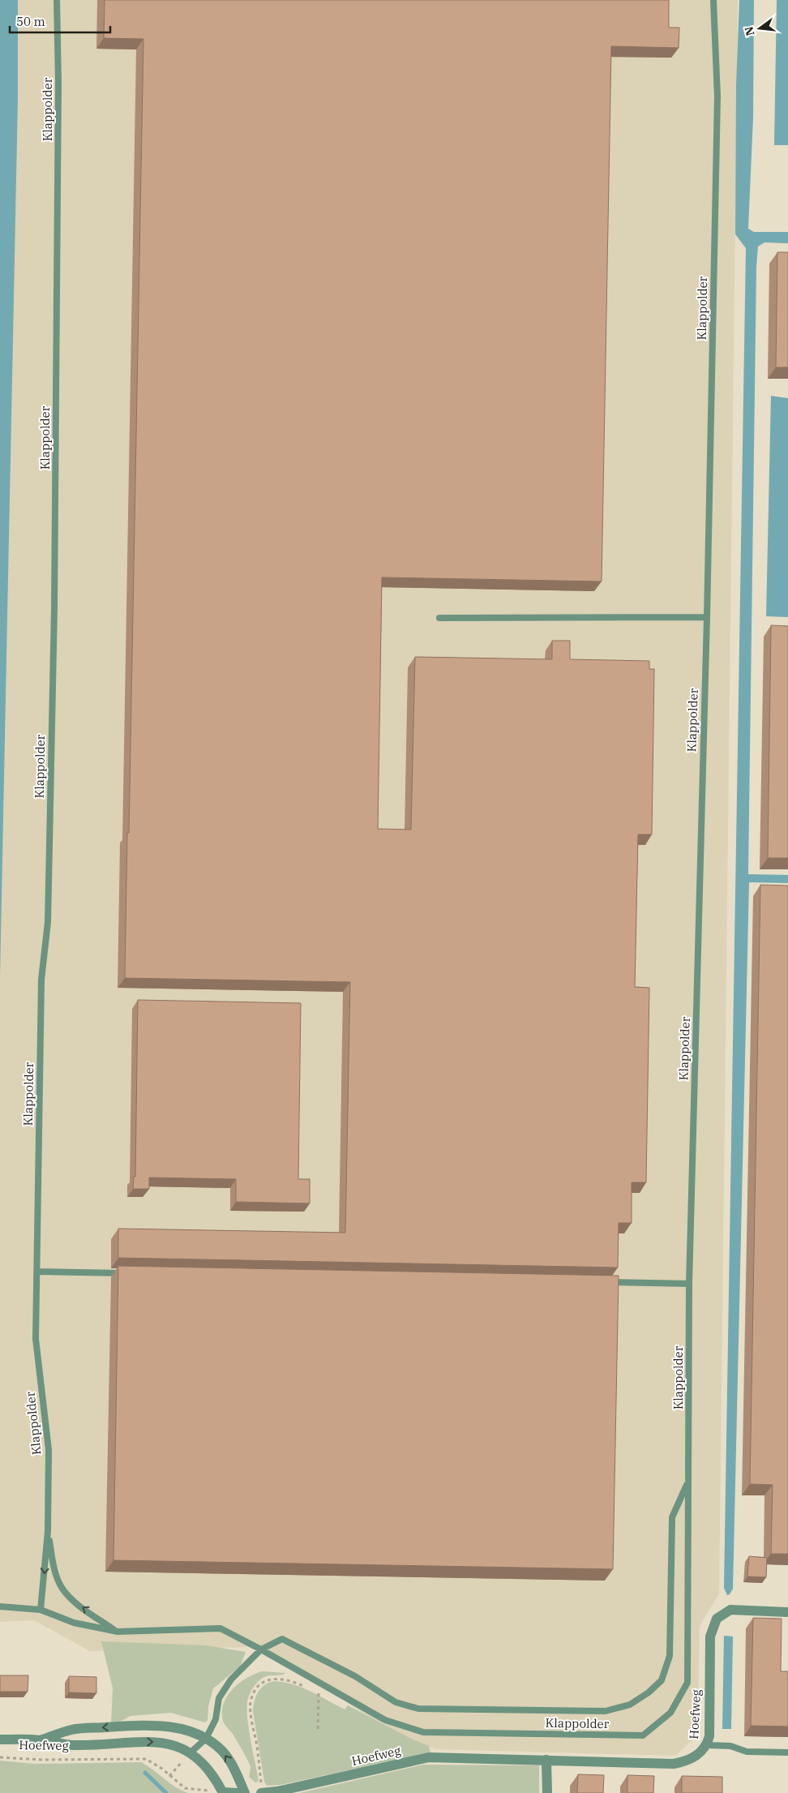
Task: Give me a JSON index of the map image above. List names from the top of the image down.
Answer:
{
  "streets": {
    "street": ["Hoefweg"],
    "lane": ["Klappolder"]
  },
  "crossings": [
    ["Klappolder", "Hoefweg"]
  ],
  "scale_bar": "50 m",
  "north": "left"
}
